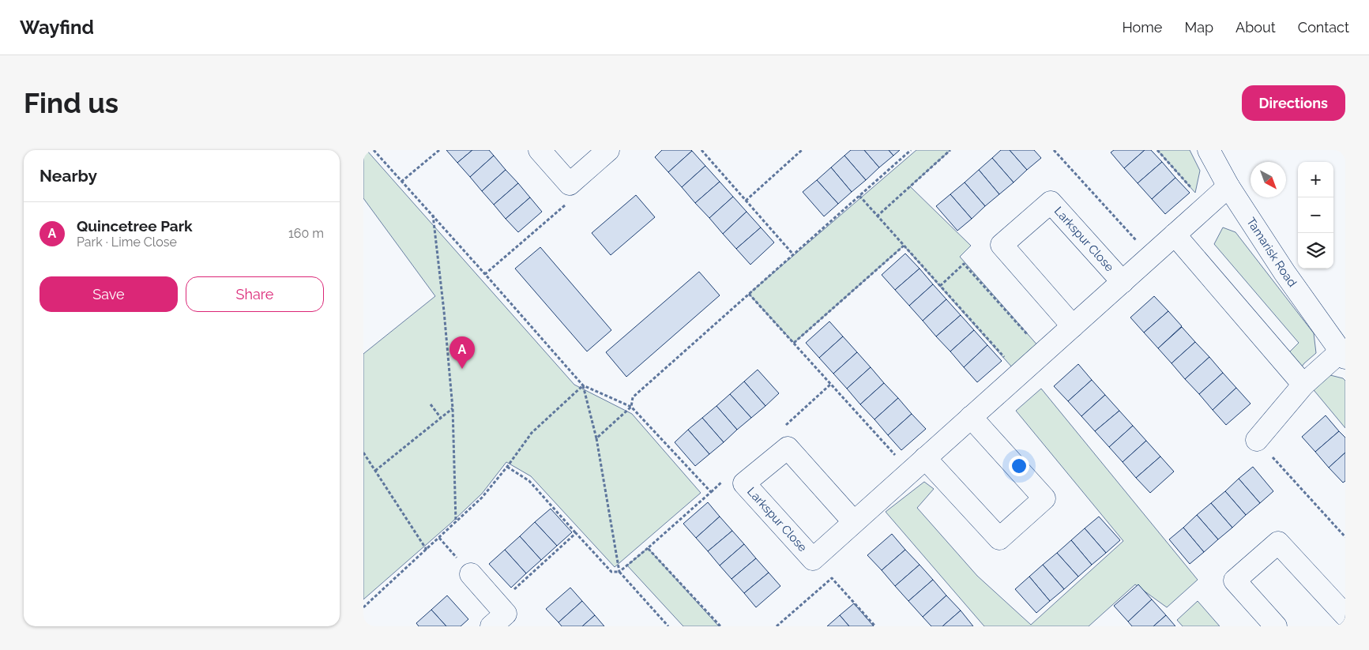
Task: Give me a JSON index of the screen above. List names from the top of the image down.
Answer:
{
  "streets": {
    "street": ["Larkspur Close", "Tamarisk Road"]
  },
  "crossings": [
    ["Larkspur Close", "Tamarisk Road"]
  ],
  "north": "bottom right",
  "page": {
    "header": "Wayfind",
    "nav": [
      "Home",
      "Map",
      "About",
      "Contact"
    ],
    "buttons": [
      "Directions",
      ["Save", "Share"]
    ],
    "title": "Find us",
    "heading": "Nearby",
    "map_buttons": ["+", "−"],
    "list": [
      {
        "mark": "A",
        "name": "Quincetree Park",
        "note": "Park · Lime Close",
        "value": "160 m"
      }
    ],
    "pins": "A"
  }
}
